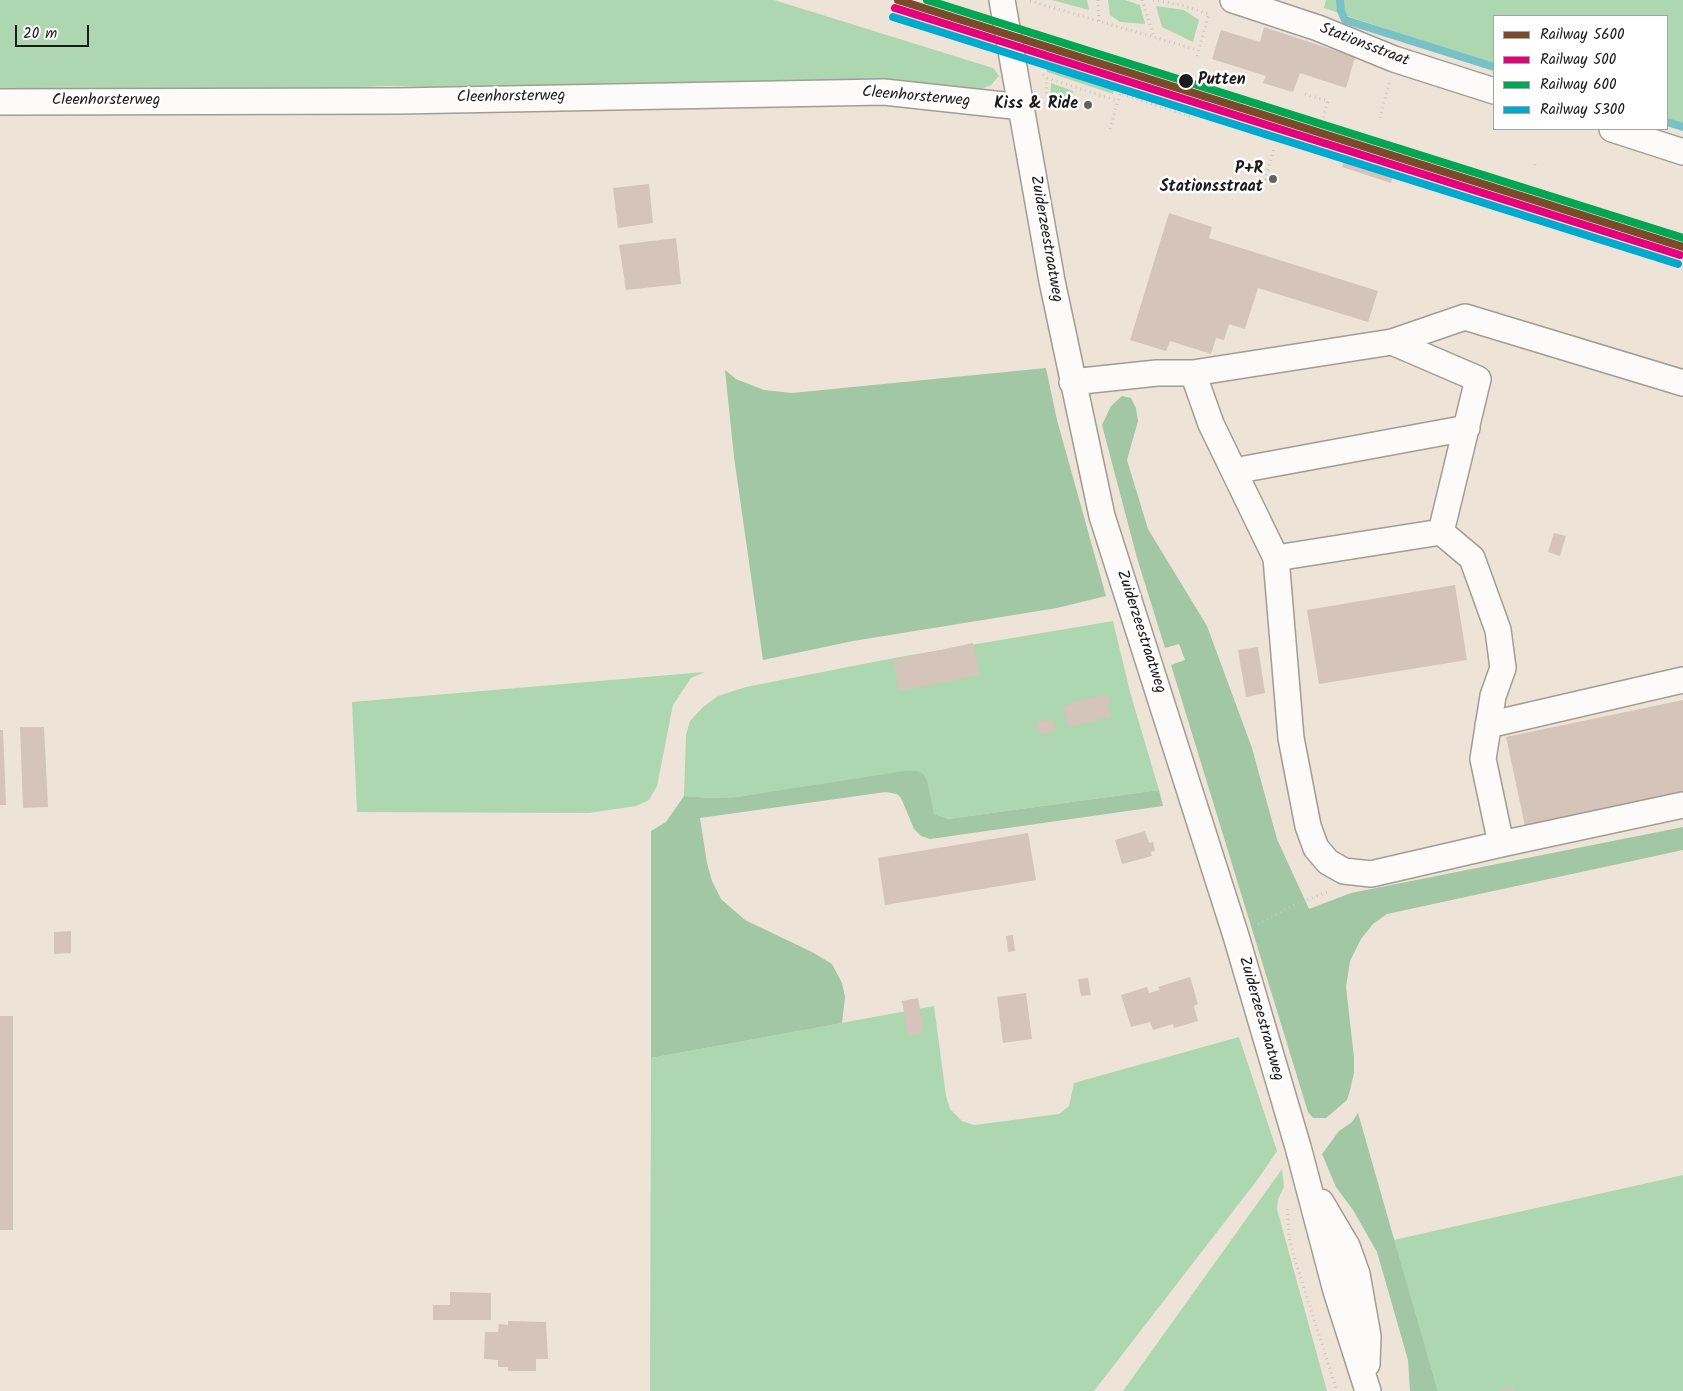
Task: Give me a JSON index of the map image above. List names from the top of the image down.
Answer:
{
  "streets": {
    "street": ["Stationsstraat", "Cleenhorsterweg", "Zuiderzeestraatweg"]
  },
  "crossings": [
    ["Cleenhorsterweg", "Zuiderzeestraatweg"]
  ],
  "places": ["Putten", "Kiss & Ride", "P+R Stationsstraat"],
  "lines": [
    "rail line 5600",
    "rail line 600",
    "rail line 500",
    "rail line 5300"
  ],
  "legend": [
    "Railway 5600",
    "Railway 500",
    "Railway 600",
    "Railway 5300"
  ],
  "scale_bar": "20 m"
}
